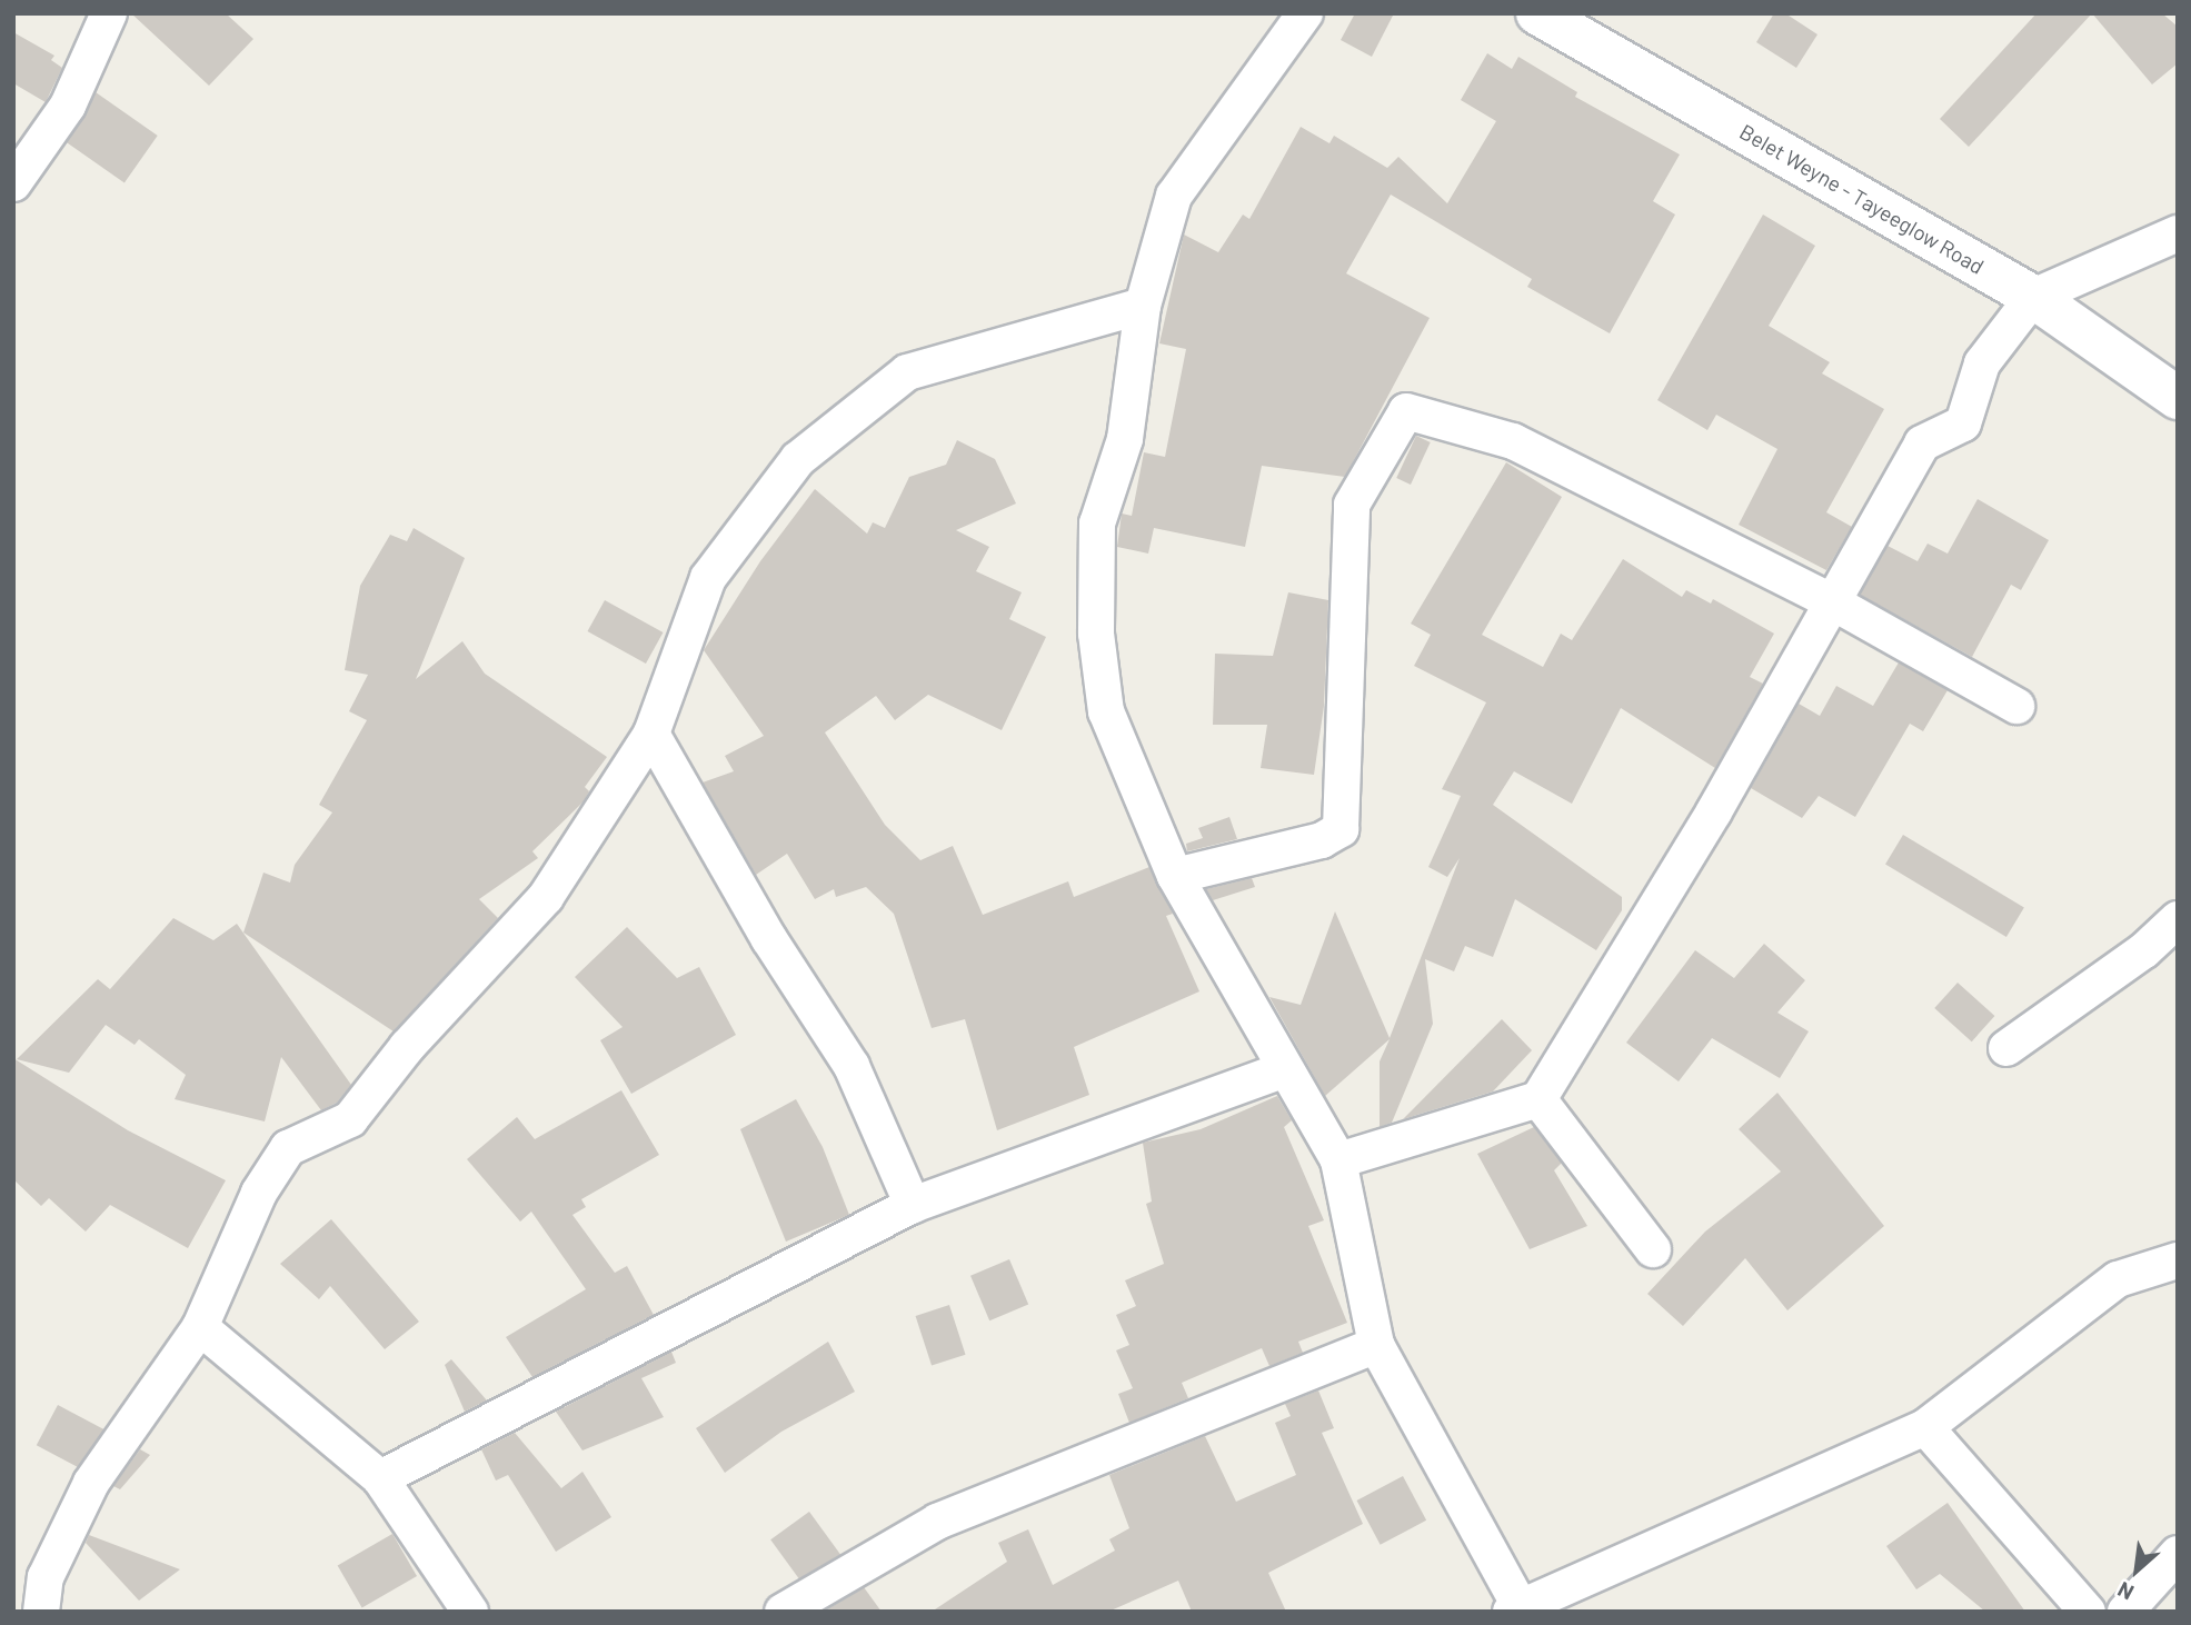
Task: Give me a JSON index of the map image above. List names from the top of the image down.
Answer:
{
  "streets": {
    "main road": ["Belet Weyne - Tayeeglow Road"]
  },
  "north": "bottom left"
}
